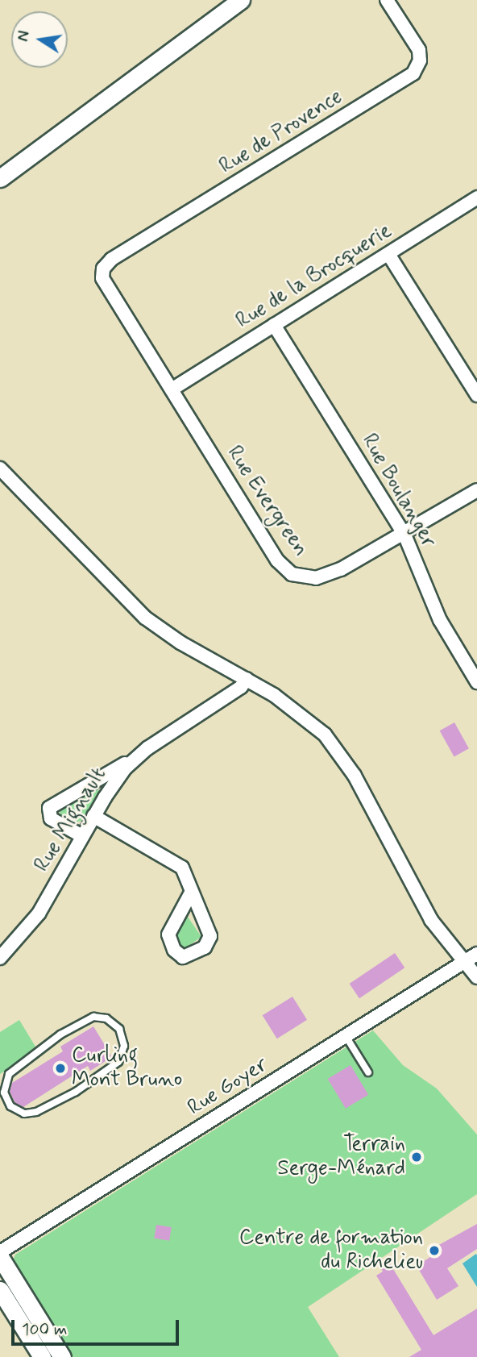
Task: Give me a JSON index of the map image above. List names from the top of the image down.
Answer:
{
  "streets": {
    "street": [
      "Rue de Provence",
      "Rue de la Brocquerie",
      "Rue Boulanger",
      "Rue Evergreen",
      "Rue Mignault",
      "Rue Goyer"
    ]
  },
  "crossings": [
    ["Rue de Provence", "Rue Evergreen"],
    ["Rue de la Brocquerie", "Rue Boulanger"],
    ["Rue de la Brocquerie", "Rue Evergreen"],
    ["Rue Boulanger", "Rue Evergreen"]
  ],
  "places": ["Curling Mont Bruno", "Terrain Serge-Ménard", "Centre de formation du Richelieu"],
  "scale_bar": "100 m",
  "north": "left"
}
